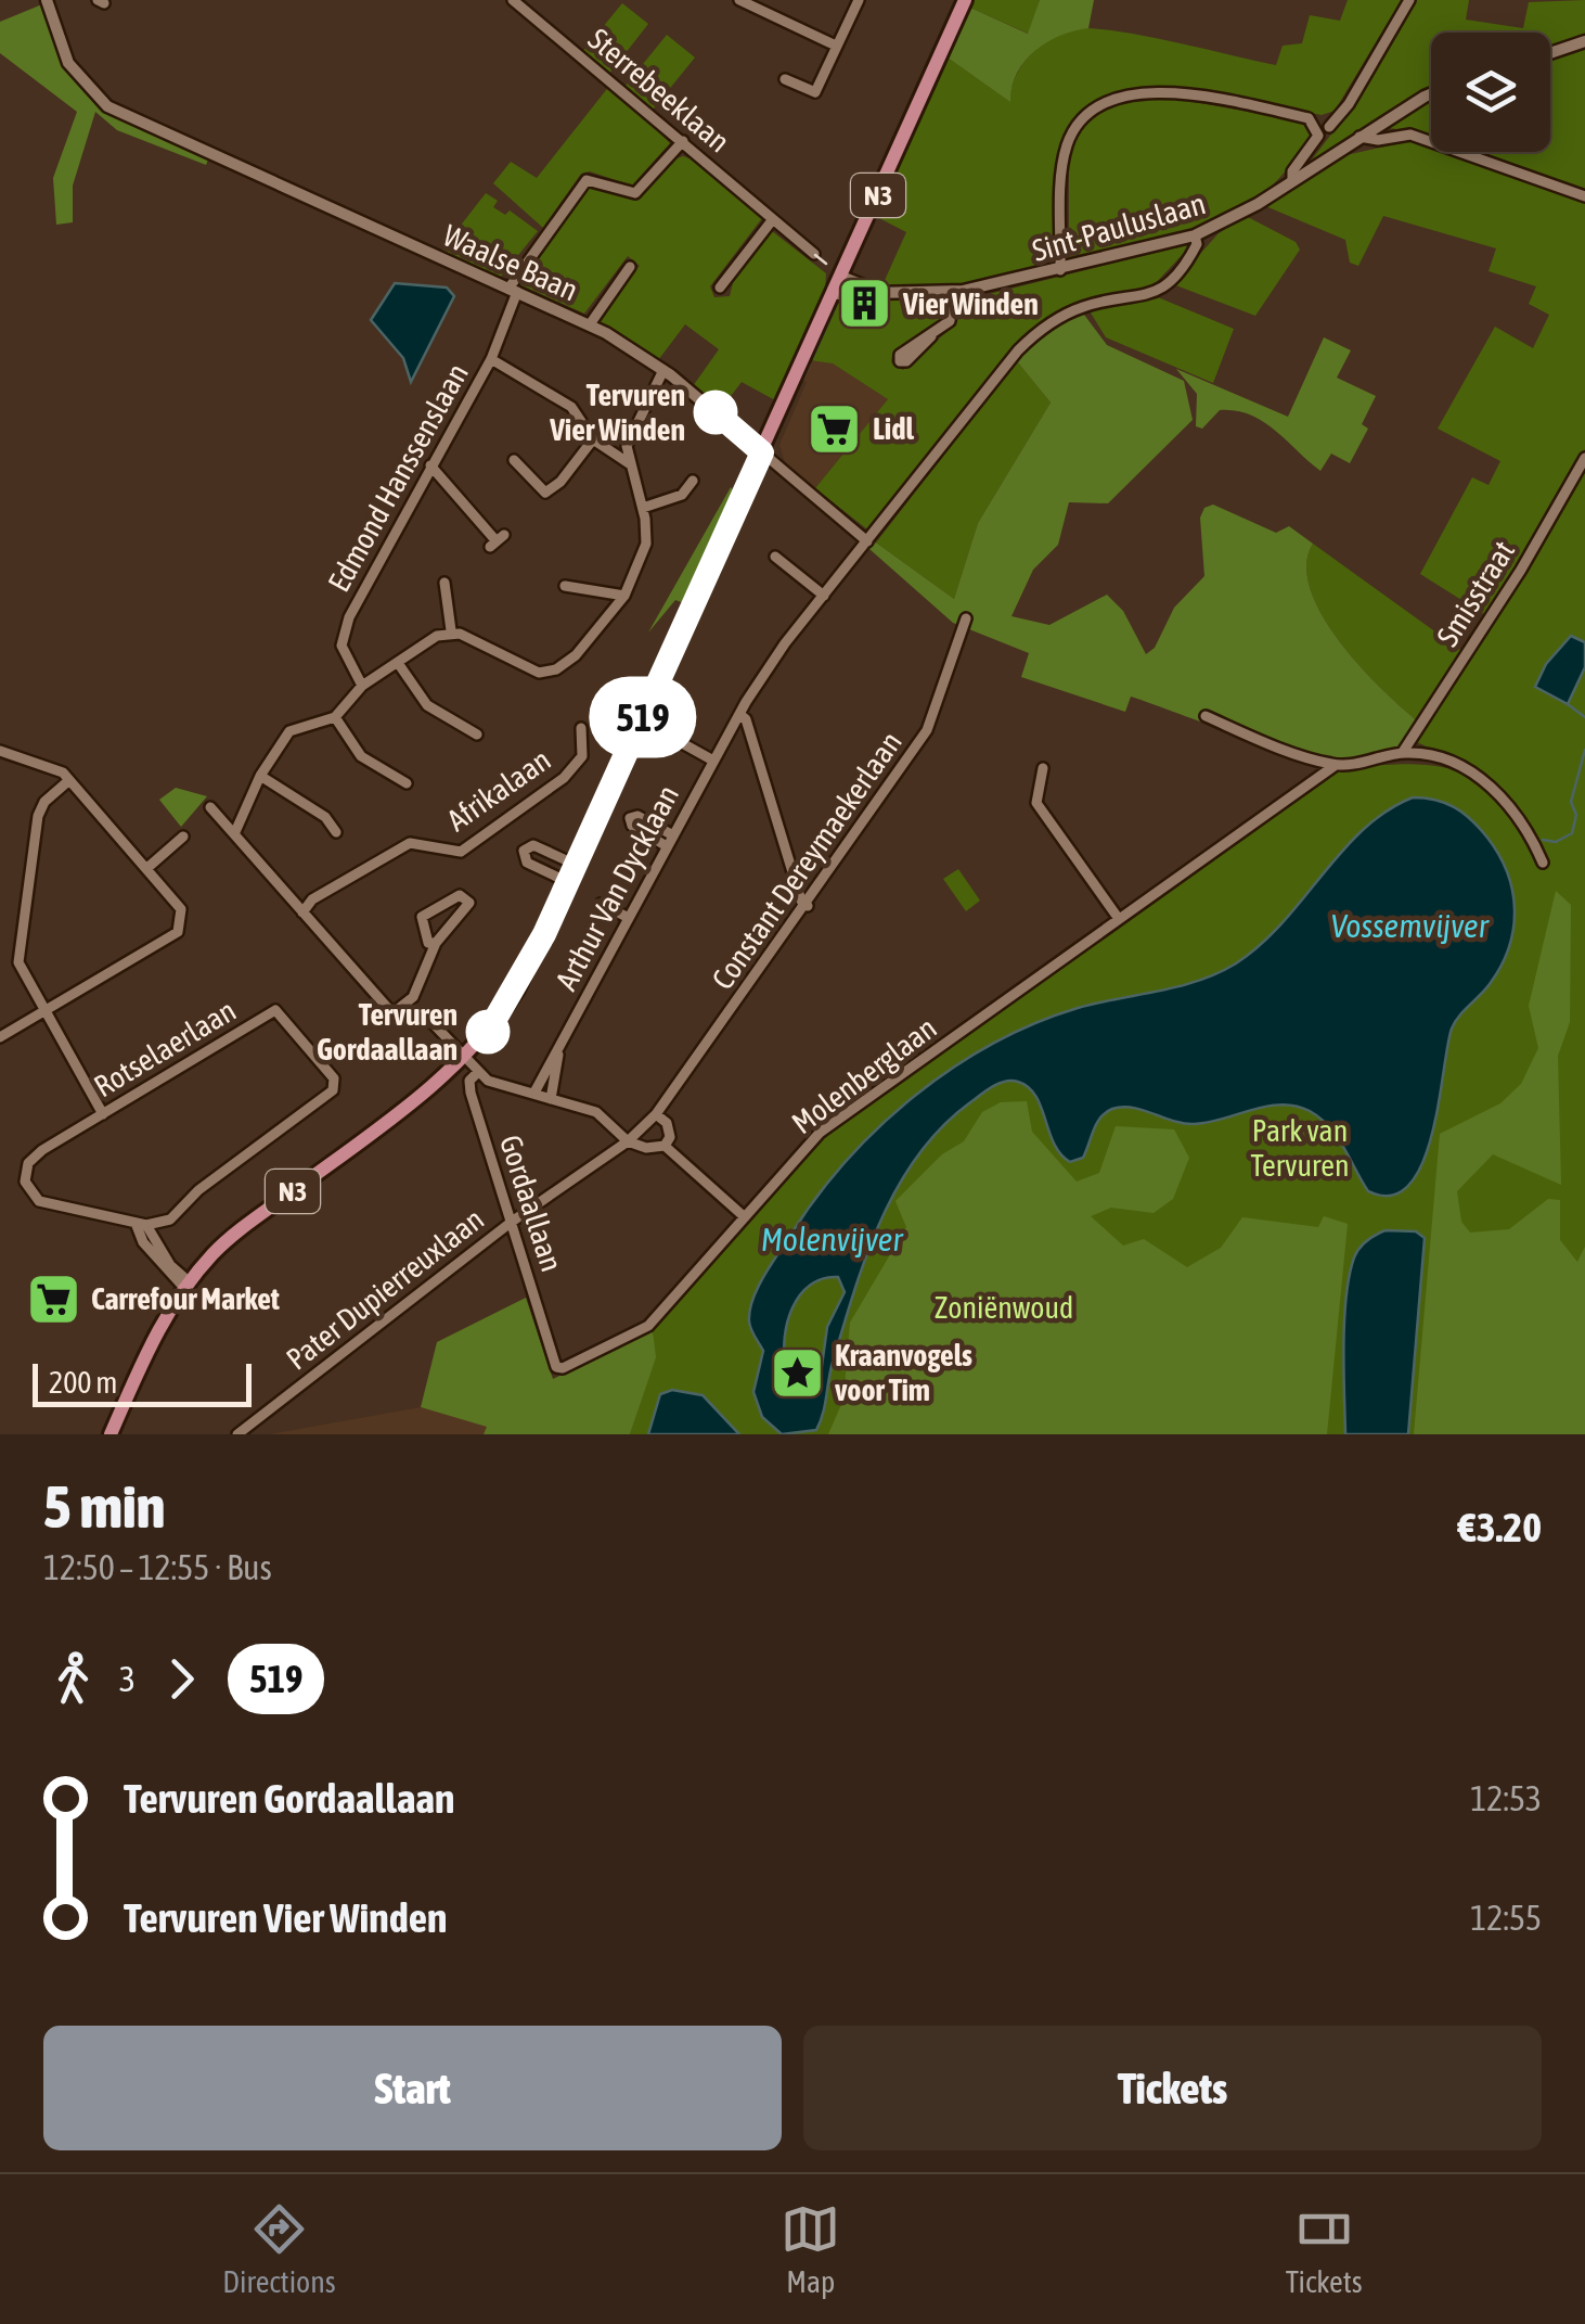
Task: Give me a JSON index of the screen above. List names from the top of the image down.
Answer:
{
  "streets": {
    "main road": ["N3"],
    "street": [
      "Sterrebeeklaan",
      "Sint-Pauluslaan",
      "Waalse Baan",
      "Edmond Hanssenslaan",
      "Smisstraat",
      "Afrikalaan",
      "Constant Dereymaekerlaan",
      "Arthur Van Dycklaan",
      "Rotselaerlaan",
      "Molenberglaan",
      "Gordaallaan",
      "Pater Dupierreuxlaan"
    ]
  },
  "crossings": [
    ["Sterrebeeklaan", "Edmond Hanssenslaan"],
    ["N3", "Sint-Pauluslaan"],
    ["N3", "Waalse Baan"],
    ["Sint-Pauluslaan", "Arthur Van Dycklaan"],
    ["Waalse Baan", "Edmond Hanssenslaan"],
    ["Waalse Baan", "Arthur Van Dycklaan"],
    ["Constant Dereymaekerlaan", "Pater Dupierreuxlaan"],
    ["Molenberglaan", "Gordaallaan"],
    ["Gordaallaan", "Pater Dupierreuxlaan"]
  ],
  "water": ["Vossemvijver", "Molenvijver"],
  "parks": ["Park van Tervuren", "Zoniënwoud"],
  "places": {
    "building": ["Vier Winden"],
    "other": ["Tervuren Vier Winden", "Tervuren Gordaallaan"],
    "supermarket": ["Lidl", "Carrefour Market"],
    "place": ["Kraanvogels voor Tim"]
  },
  "lines": ["bus line 519"],
  "scale_bar": "200 m",
  "page": {
    "on_map": "519",
    "scale": "200 m",
    "heading": ["5 min", "12:50 – 12:55 · Bus", "€3.20"],
    "legs": ["3", "519"],
    "list": [
      {
        "name": "Tervuren Gordaallaan",
        "value": "12:53"
      },
      {
        "name": "Tervuren Vier Winden",
        "value": "12:55"
      }
    ],
    "buttons": ["Start", "Tickets"],
    "tabs": ["Directions", "Map", "Tickets"]
  }
}
